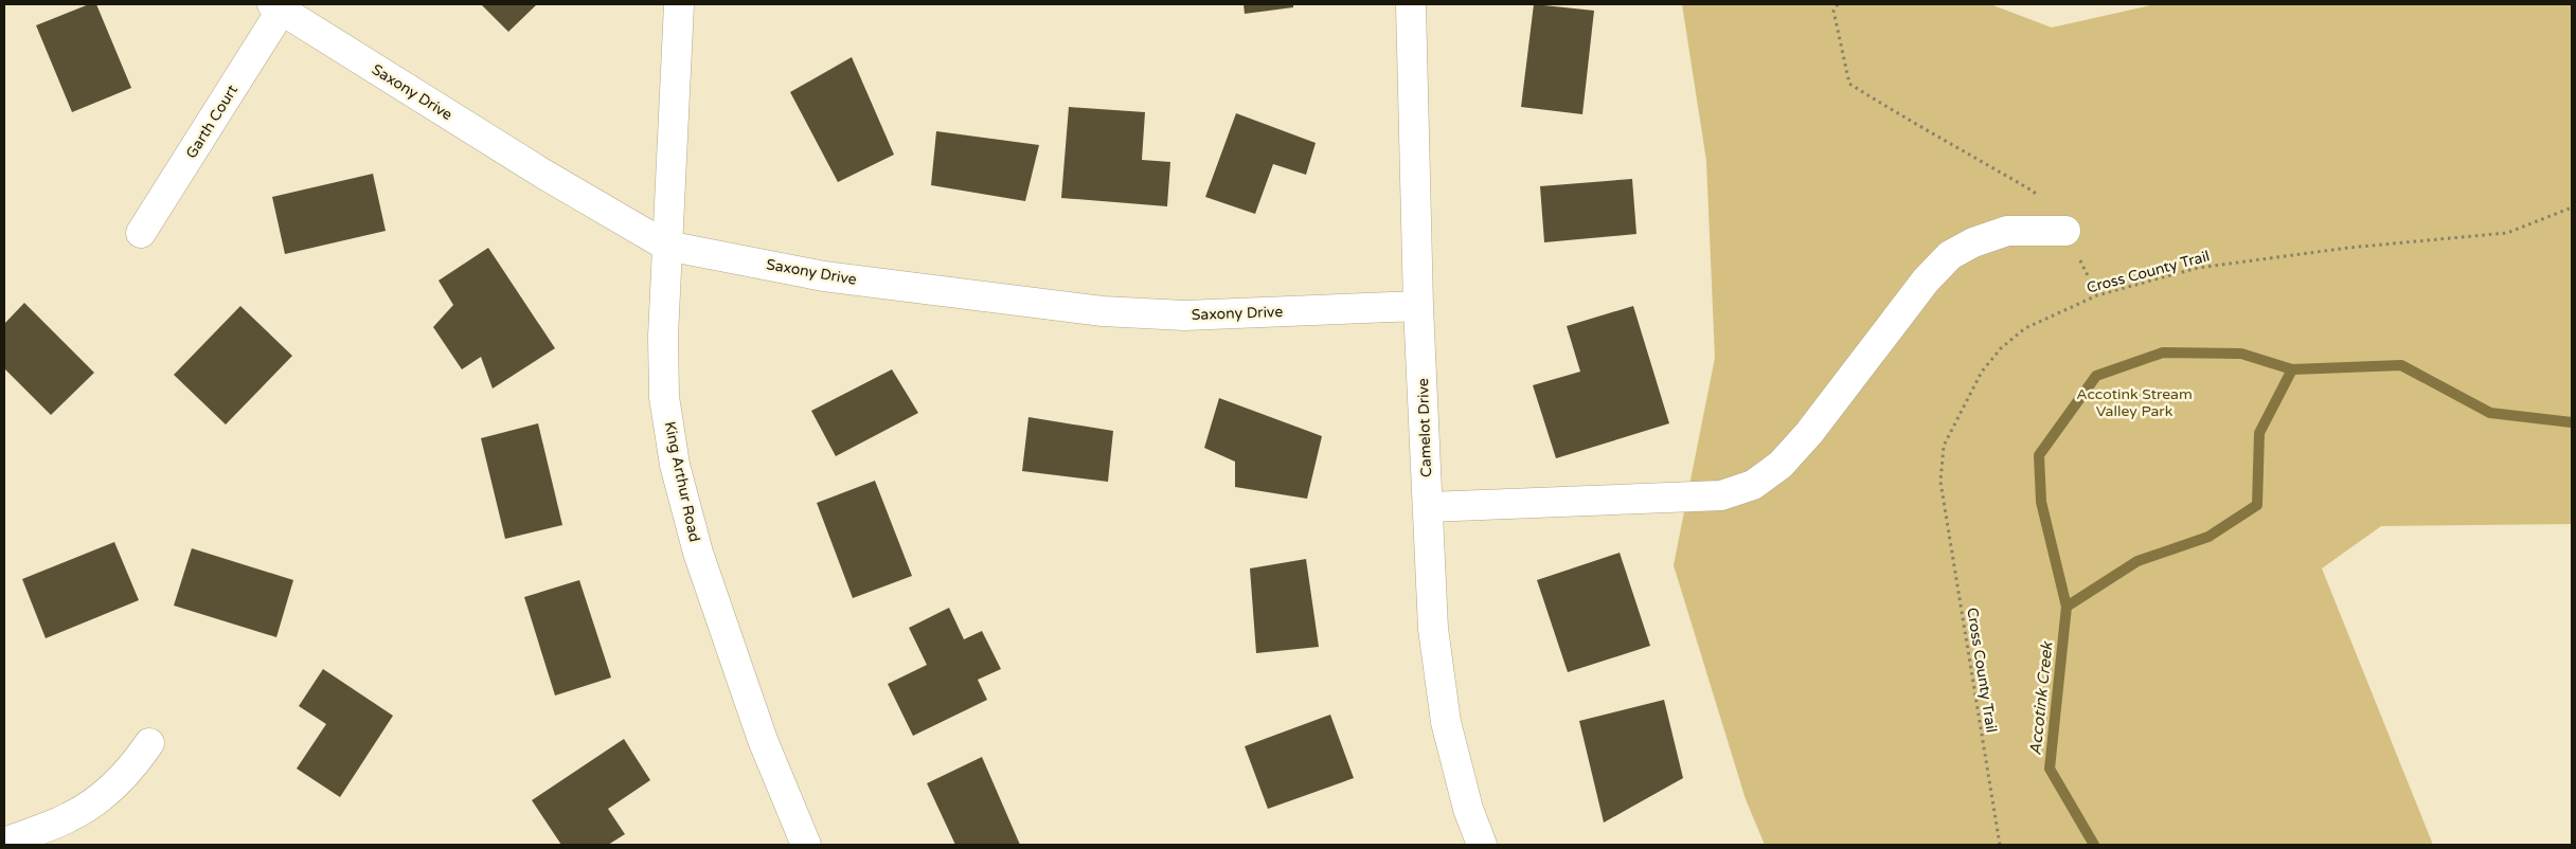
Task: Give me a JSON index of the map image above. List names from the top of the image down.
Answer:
{
  "streets": {
    "street": [
      "Saxony Drive",
      "Garth Court",
      "Camelot Drive",
      "King Arthur Road"
    ],
    "path": ["Cross County Trail"]
  },
  "crossings": [
    ["Saxony Drive", "Garth Court"],
    ["Saxony Drive", "Camelot Drive"],
    ["Saxony Drive", "King Arthur Road"]
  ],
  "water": ["Accotink Creek"],
  "parks": ["Accotink Stream Valley Park"]
}
